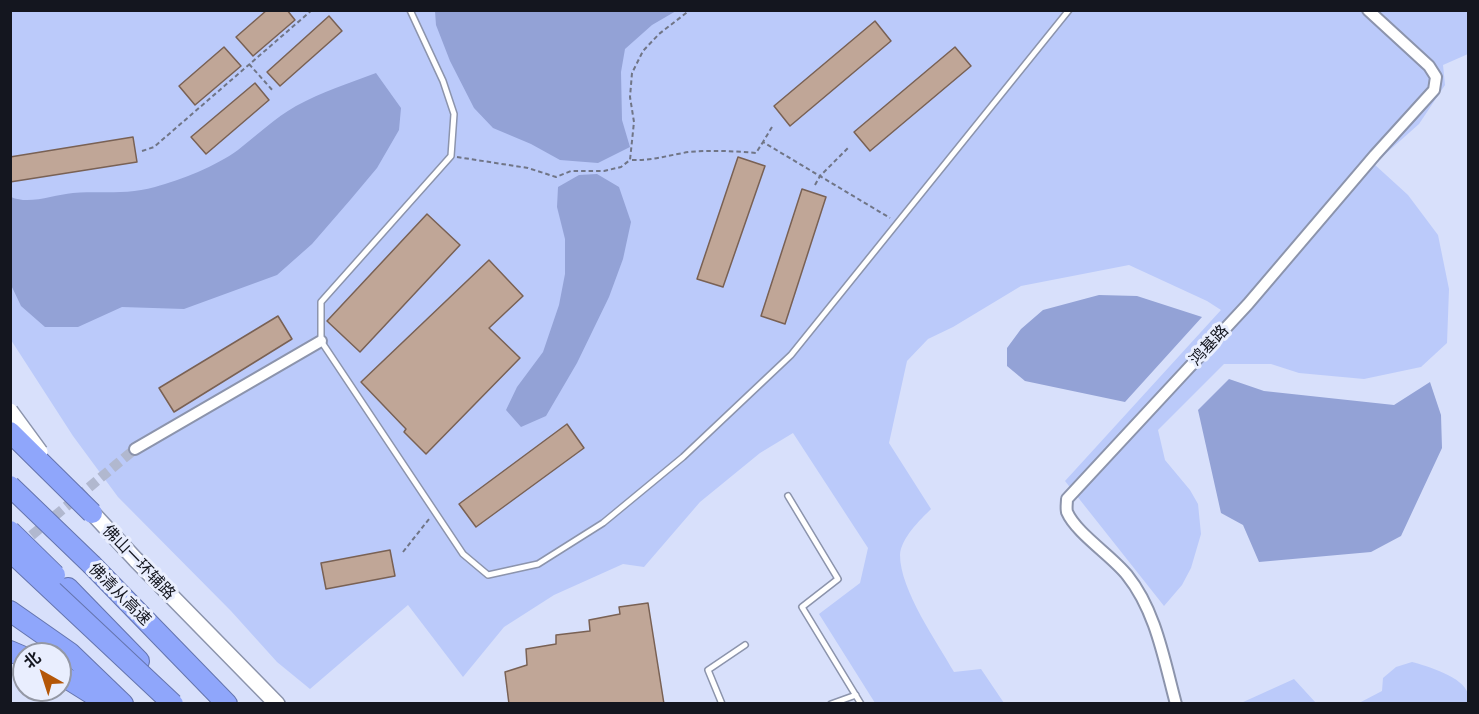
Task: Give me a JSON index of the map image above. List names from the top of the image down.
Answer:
{
  "streets": {
    "highway": ["佛清从高速"],
    "main road": ["佛山一环辅路"],
    "street": ["鸿基路"]
  },
  "north": "top left"
}
